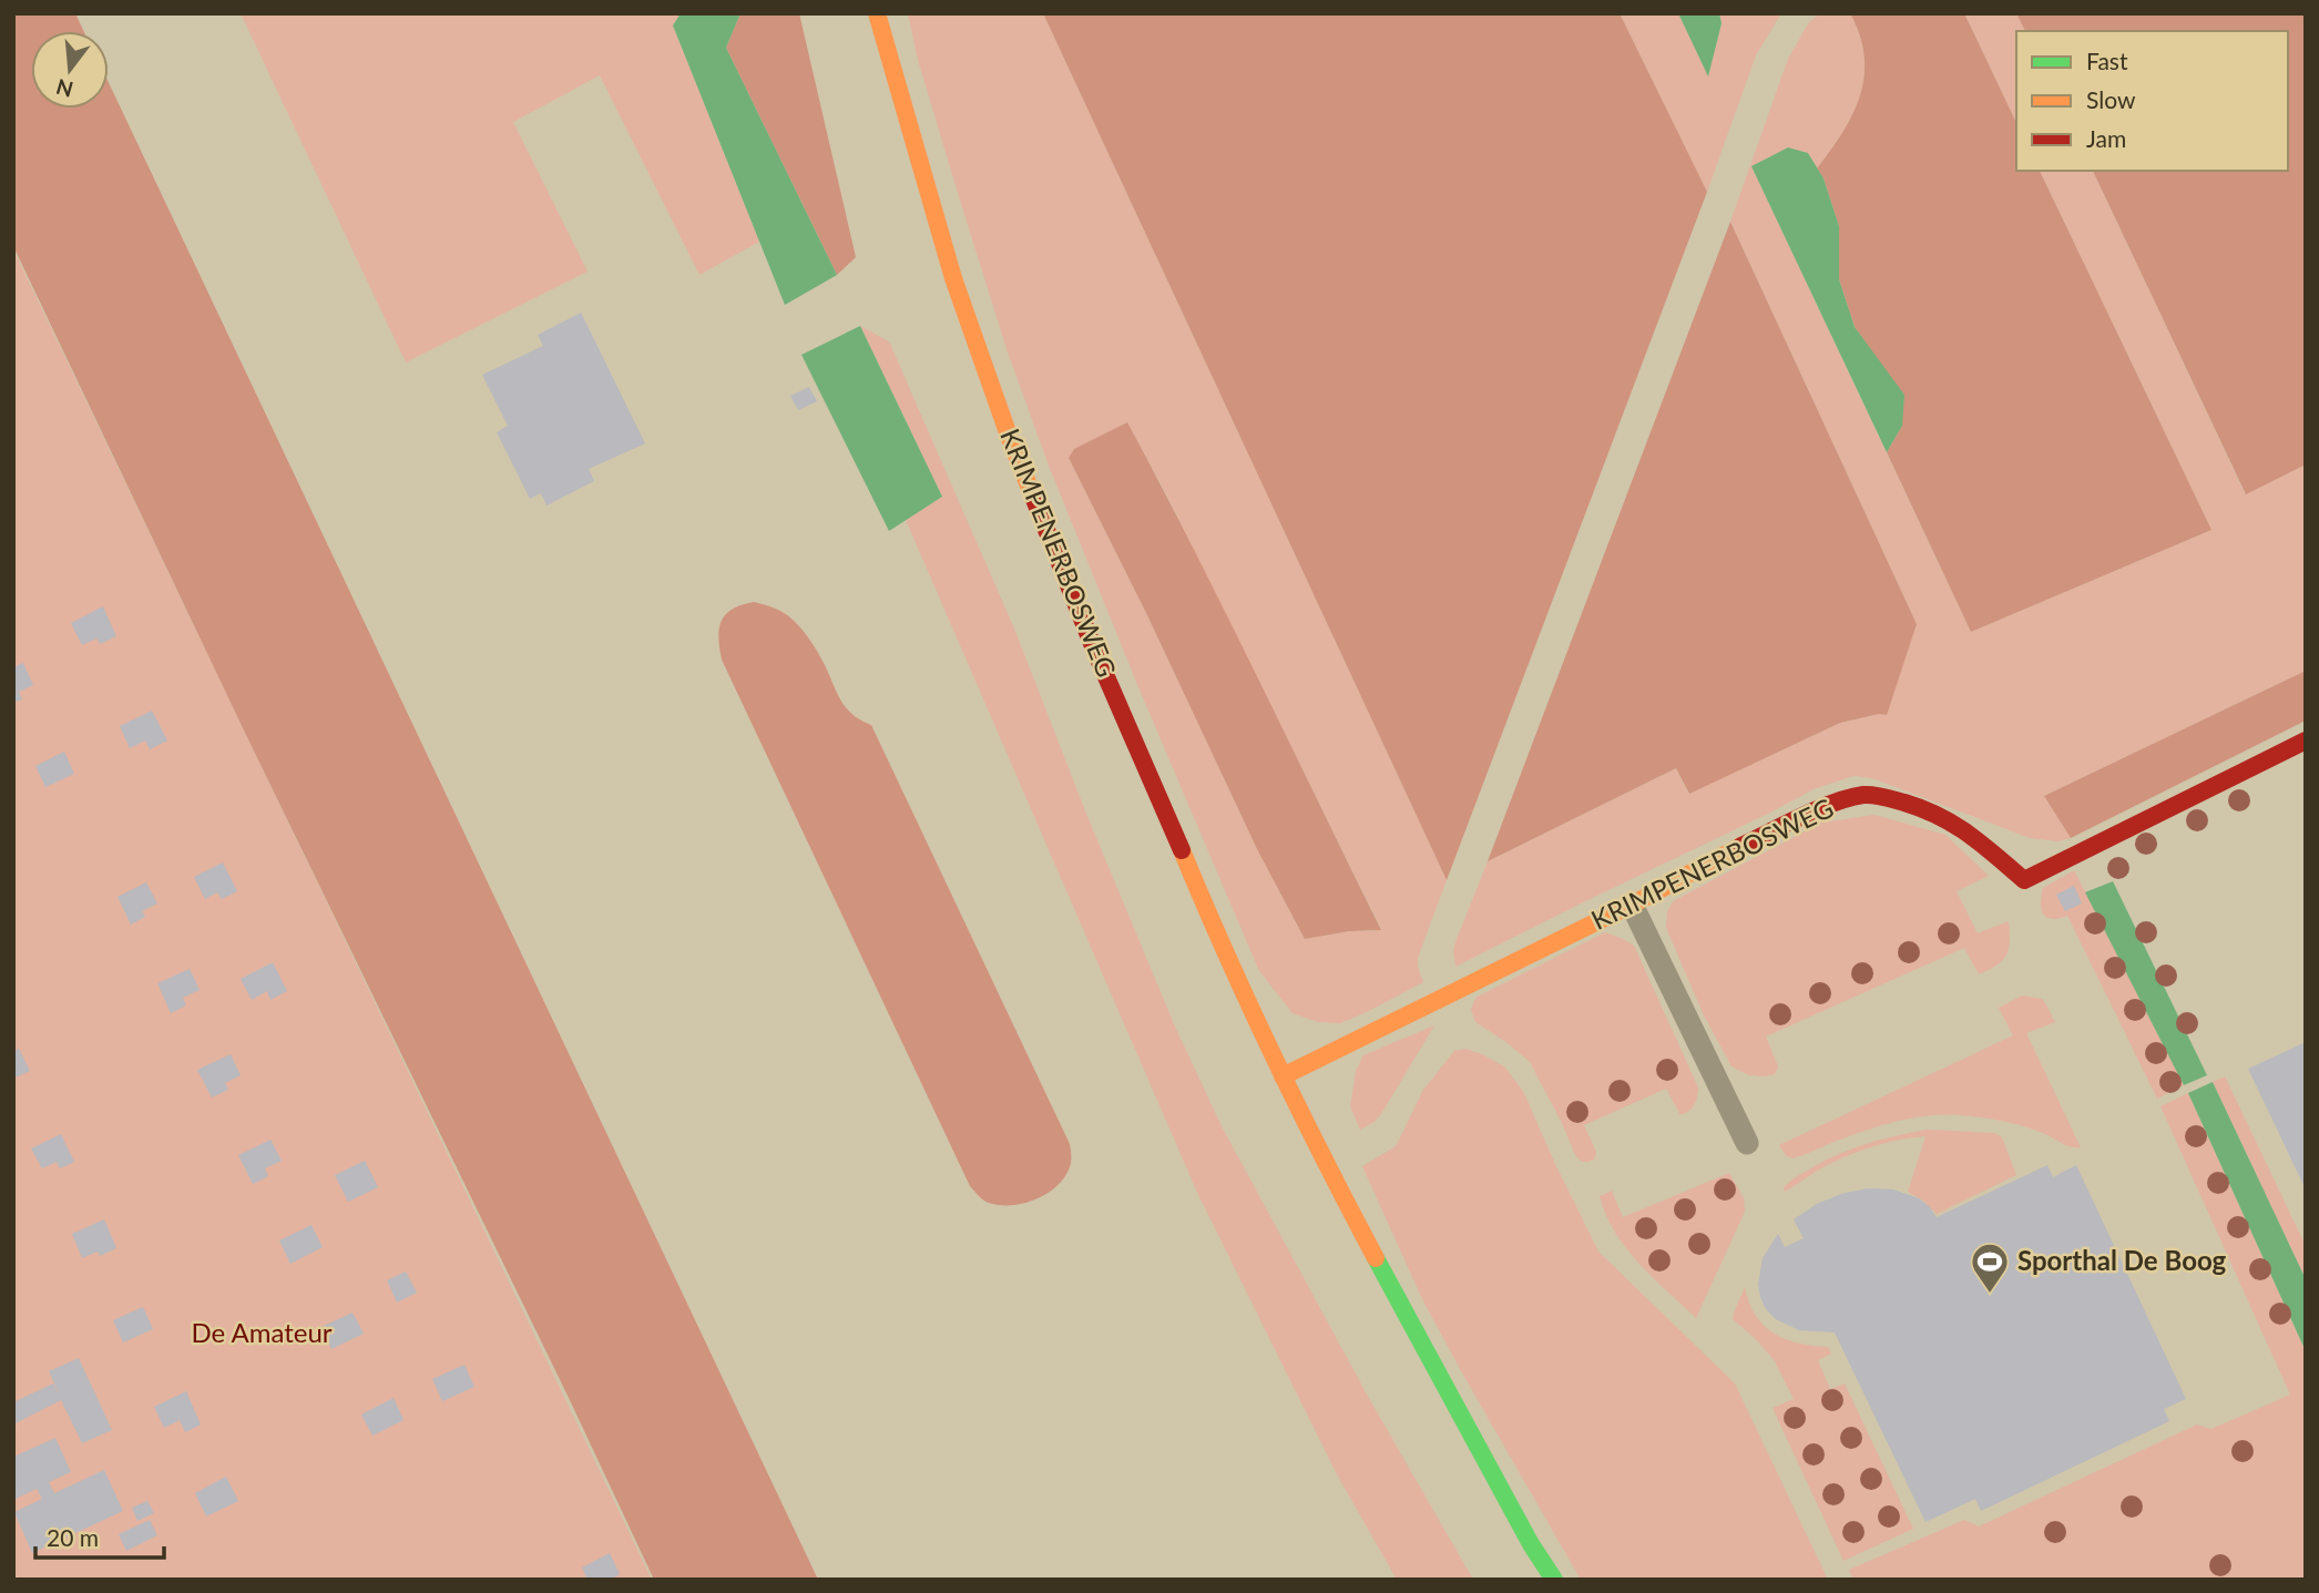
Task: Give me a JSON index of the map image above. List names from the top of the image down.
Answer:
{
  "streets": {
    "main road": ["KRIMPENERBOSWEG"]
  },
  "parks": ["De Amateur"],
  "places": {
    "sports": ["Sporthal De Boog"]
  },
  "legend": ["Fast", "Slow", "Jam"],
  "scale_bar": "20 m",
  "north": "bottom"
}
